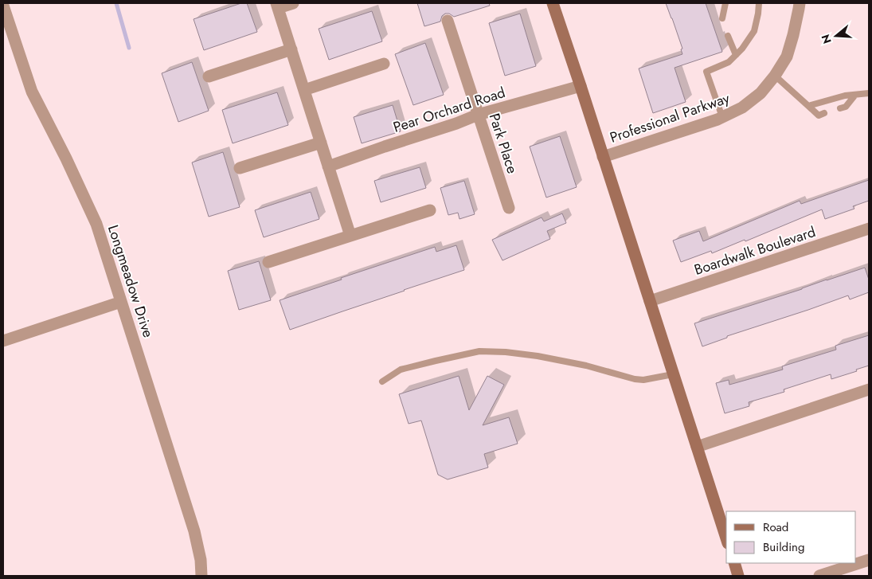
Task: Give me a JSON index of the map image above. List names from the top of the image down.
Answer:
{
  "streets": {
    "street": [
      "Pear Orchard Road",
      "Professional Parkway",
      "Park Place",
      "Boardwalk Boulevard",
      "Longmeadow Drive"
    ]
  },
  "crossings": [
    ["Pear Orchard Road", "Park Place"]
  ],
  "legend": ["Road", "Building"],
  "north": "left"
}
